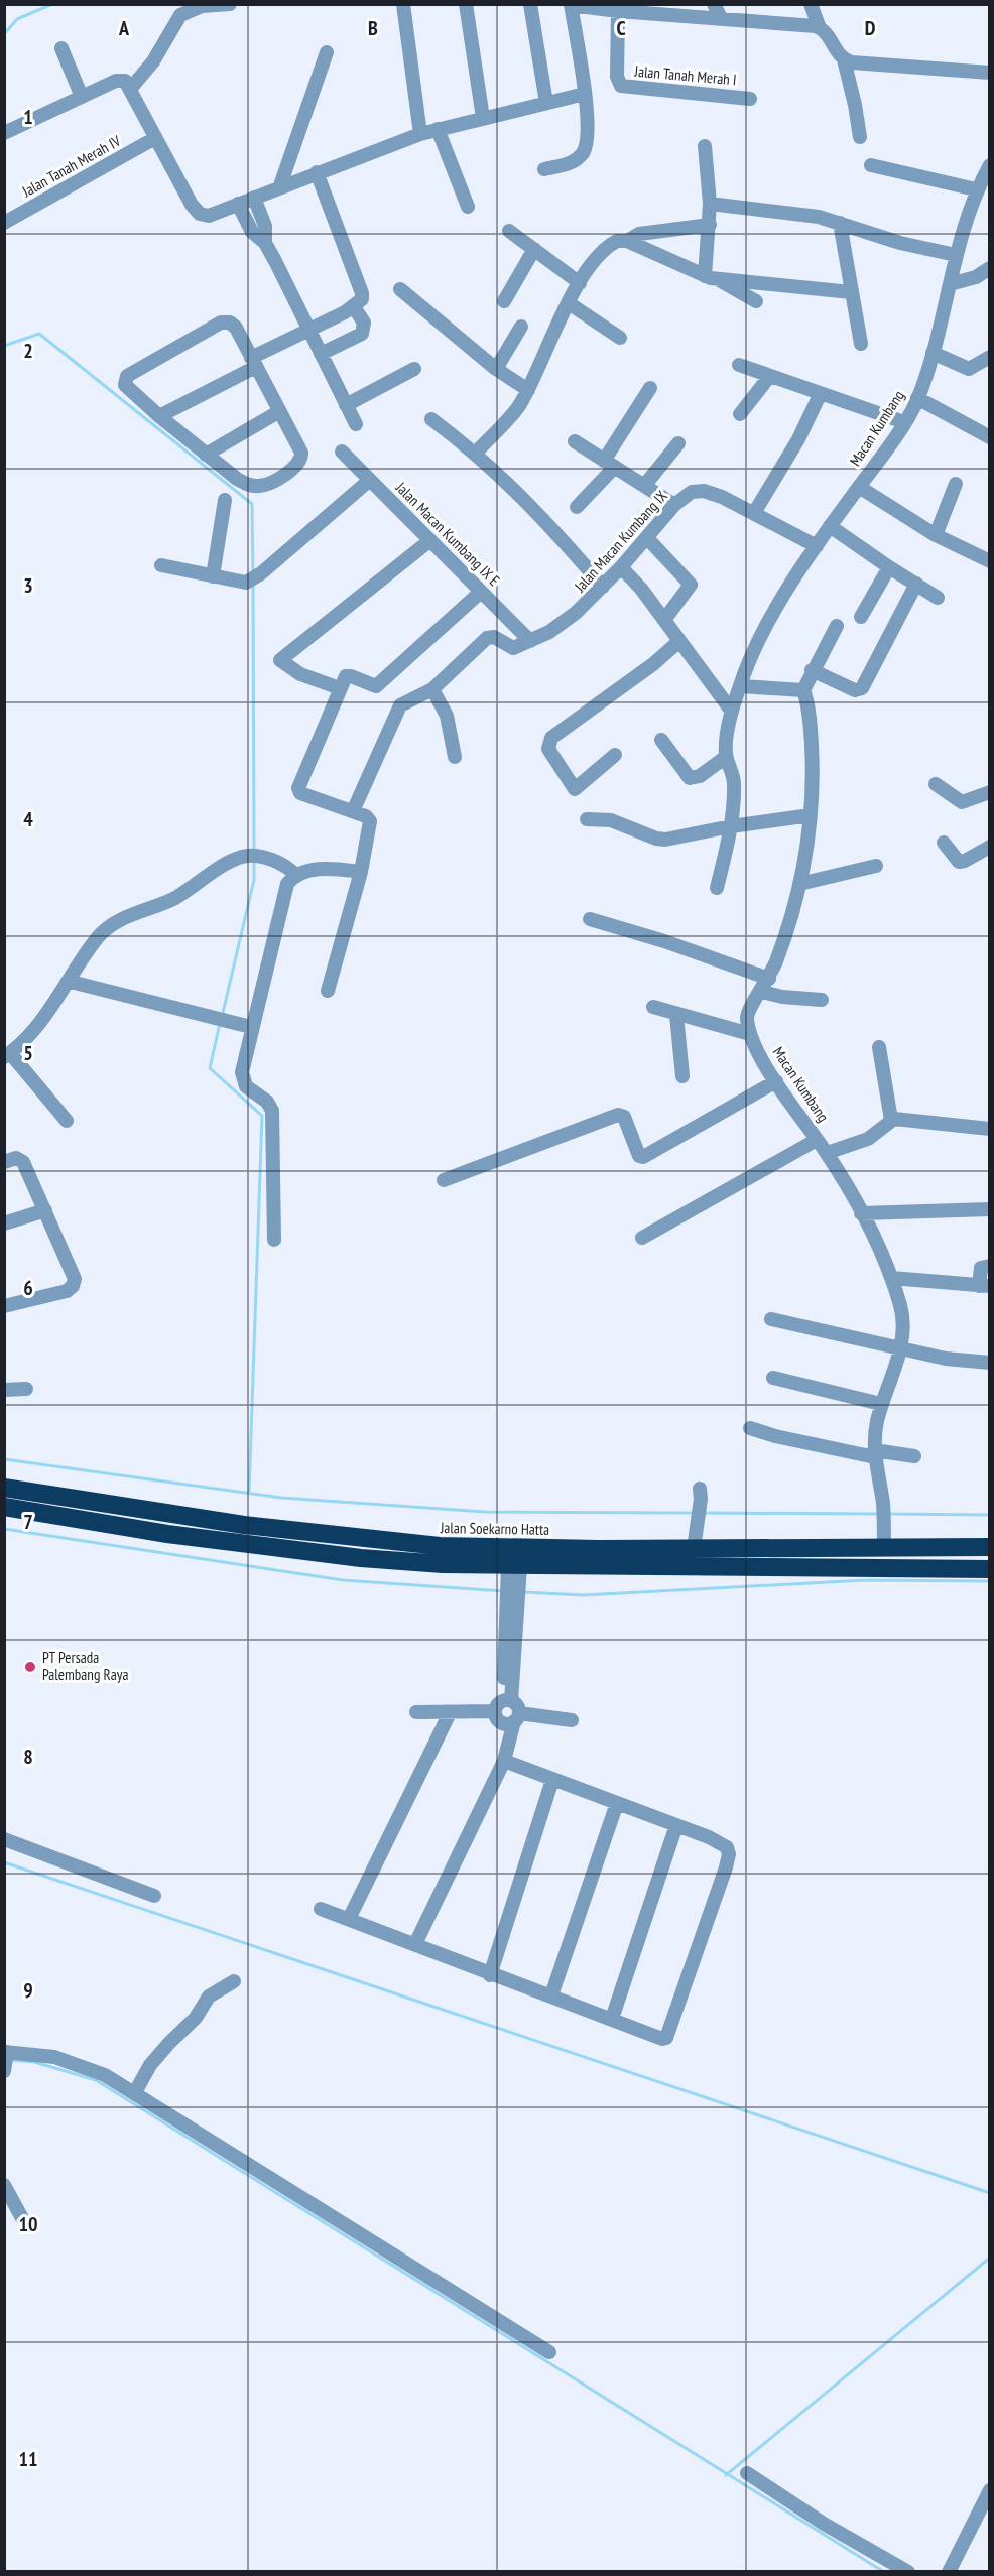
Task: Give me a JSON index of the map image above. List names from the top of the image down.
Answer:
{
  "streets": {
    "highway": ["Jalan Soekarno Hatta"],
    "street": [
      "Jalan Tanah Merah I",
      "Jalan Tanah Merah IV",
      "Macan Kumbang",
      "Jalan Macan Kumbang IX E",
      "Jalan Macan Kumbang IX"
    ]
  },
  "crossings": [
    ["Macan Kumbang", "Jalan Macan Kumbang IX"],
    ["Macan Kumbang", "Jalan Soekarno Hatta"],
    ["Jalan Macan Kumbang IX E", "Jalan Macan Kumbang IX"]
  ],
  "places": ["PT Persada Palembang Raya"],
  "grid": {
    "columns": [
      "A",
      "B",
      "C",
      "D"
    ],
    "rows": [
      "1",
      "2",
      "3",
      "4",
      "5",
      "6",
      "7",
      "8",
      "9",
      "10",
      "11"
    ]
  }
}
